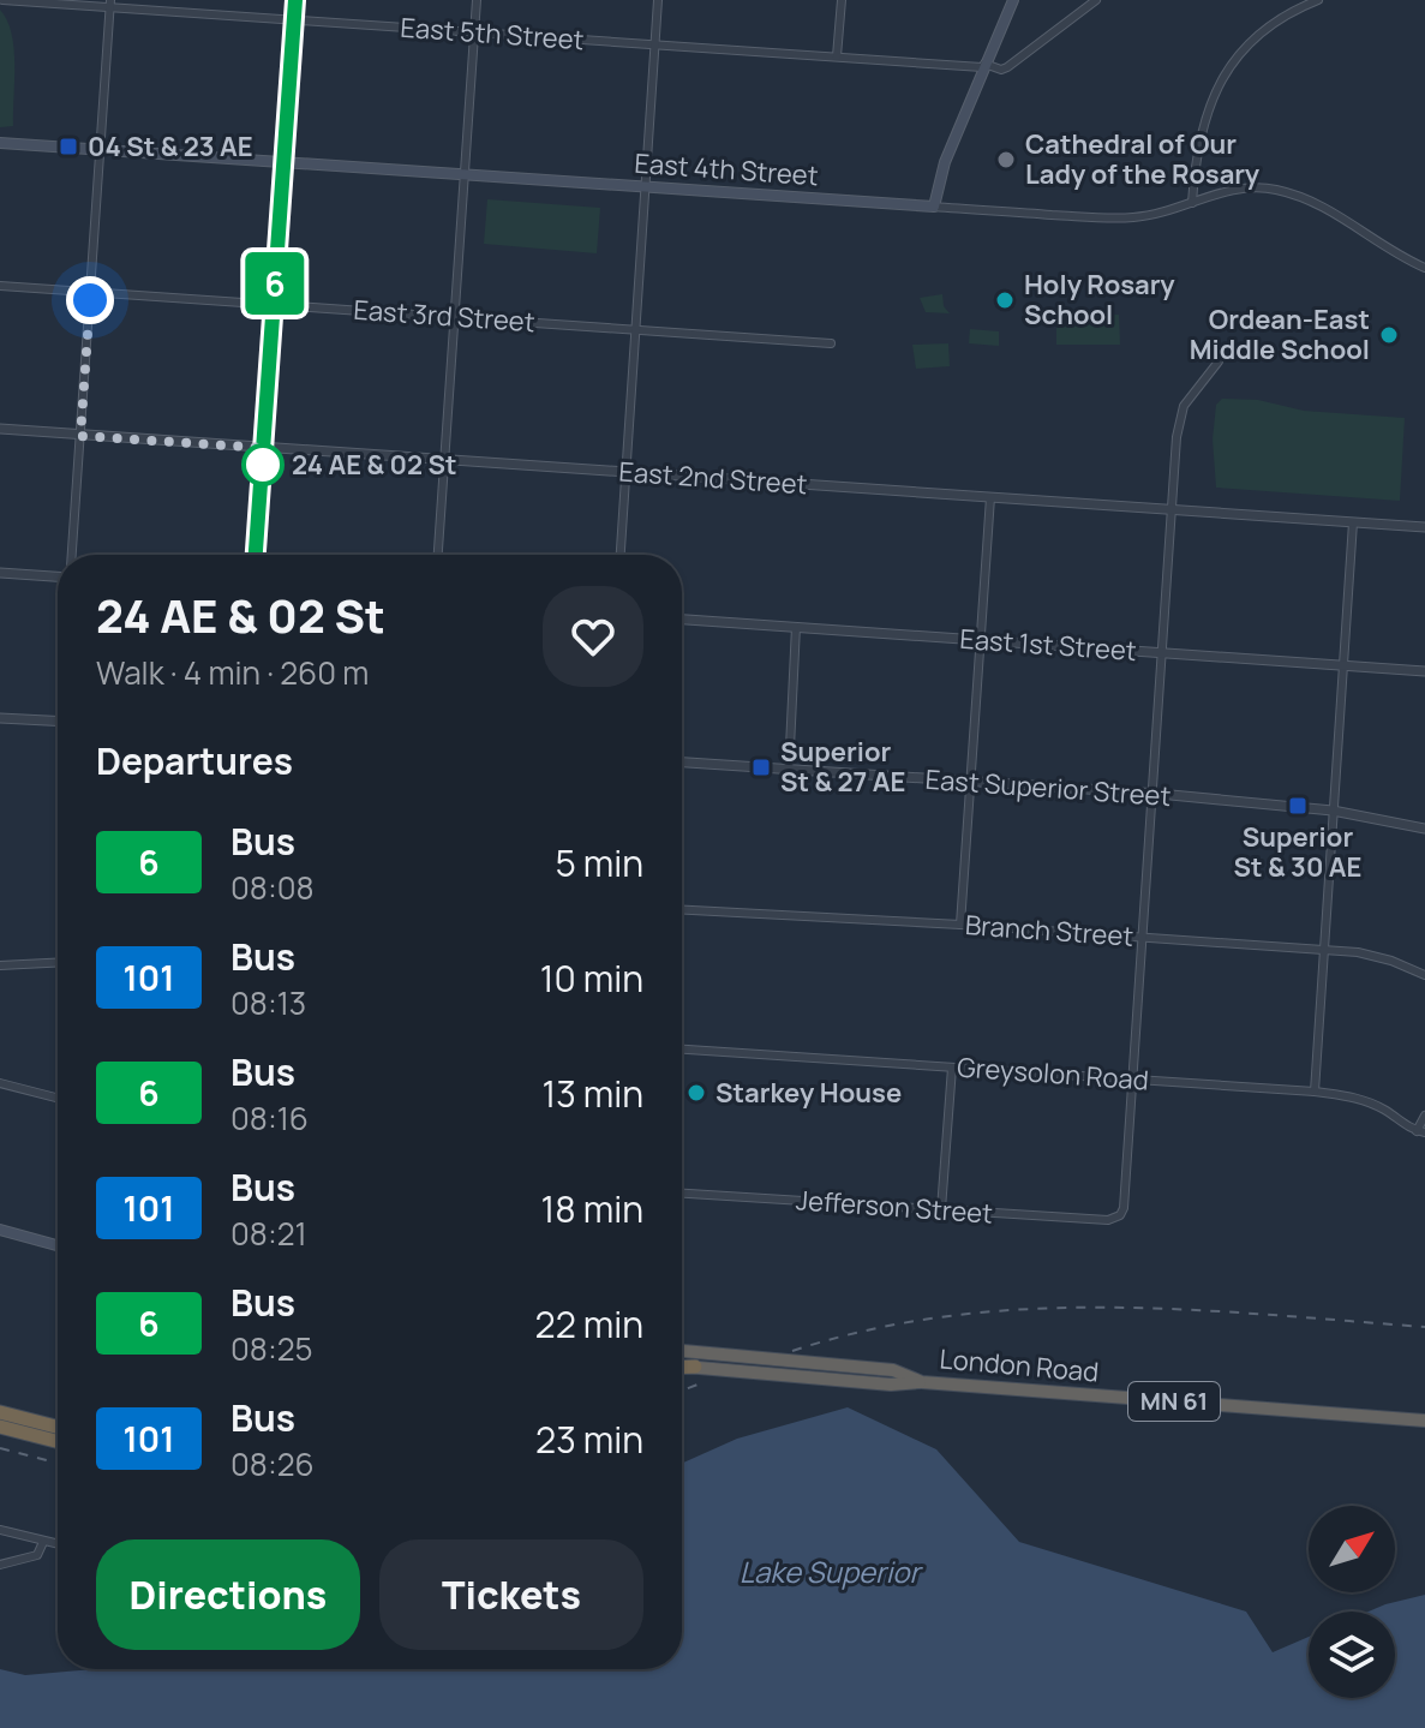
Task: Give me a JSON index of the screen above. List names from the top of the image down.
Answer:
{
  "streets": {
    "highway": ["London Road", "MN 61"],
    "main road": ["East 4th Street"],
    "street": [
      "East 5th Street",
      "East 3rd Street",
      "East 2nd Street",
      "East 1st Street",
      "East Superior Street",
      "Branch Street",
      "Greysolon Road",
      "Jefferson Street"
    ]
  },
  "crossings": [
    ["Greysolon Road", "Jefferson Street"],
    ["London Road", "MN 61"]
  ],
  "water": ["Lake Superior"],
  "places": {
    "transit": ["04 St & 23 AE", "Superior St & 27 AE", "Superior St & 30 AE"],
    "other": [
      "Cathedral of Our Lady of the Rosary",
      "Holy Rosary School",
      "Ordean-East Middle School",
      "24 AE & 02 St",
      "Starkey House"
    ]
  },
  "lines": ["bus line 6"],
  "north": "top right",
  "page": {
    "on_map": "6",
    "heading": [
      ["24 AE & 02 St", "Walk · 4 min · 260 m"],
      "Departures"
    ],
    "list": [
      {
        "mark": "6",
        "name": "Bus",
        "note": "08:08",
        "value": "5 min"
      },
      {
        "mark": "101",
        "name": "Bus",
        "note": "08:13",
        "value": "10 min"
      },
      {
        "mark": "6",
        "name": "Bus",
        "note": "08:16",
        "value": "13 min"
      },
      {
        "mark": "101",
        "name": "Bus",
        "note": "08:21",
        "value": "18 min"
      },
      {
        "mark": "6",
        "name": "Bus",
        "note": "08:25",
        "value": "22 min"
      },
      {
        "mark": "101",
        "name": "Bus",
        "note": "08:26",
        "value": "23 min"
      }
    ],
    "buttons": ["Directions", "Tickets"]
  }
}
